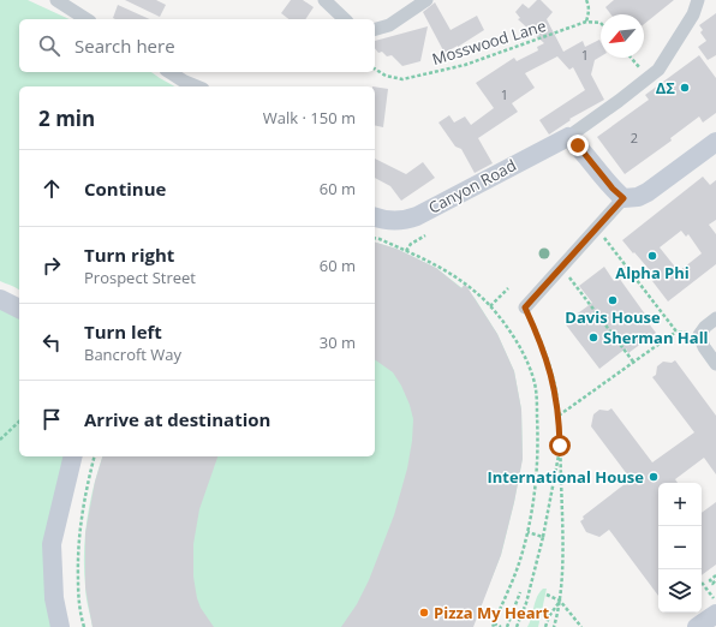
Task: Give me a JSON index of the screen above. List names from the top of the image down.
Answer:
{
  "streets": {
    "street": ["Canyon Road"],
    "path": ["Mosswood Lane"]
  },
  "places": [
    "ΔΣ",
    "Alpha Phi",
    "Davis House",
    "Sherman Hall",
    "International House",
    "Pizza My Heart"
  ],
  "house_numbers": ["1", "1", "2"],
  "north": "bottom left",
  "page": {
    "search": "Search here",
    "heading": ["2 min", "Walk · 150 m"],
    "list": [
      ["Continue", "60 m"],
      ["Turn right", "Prospect Street", "60 m"],
      ["Turn left", "Bancroft Way", "30 m"],
      "Arrive at destination"
    ],
    "map_buttons": ["+", "−"]
  }
}
